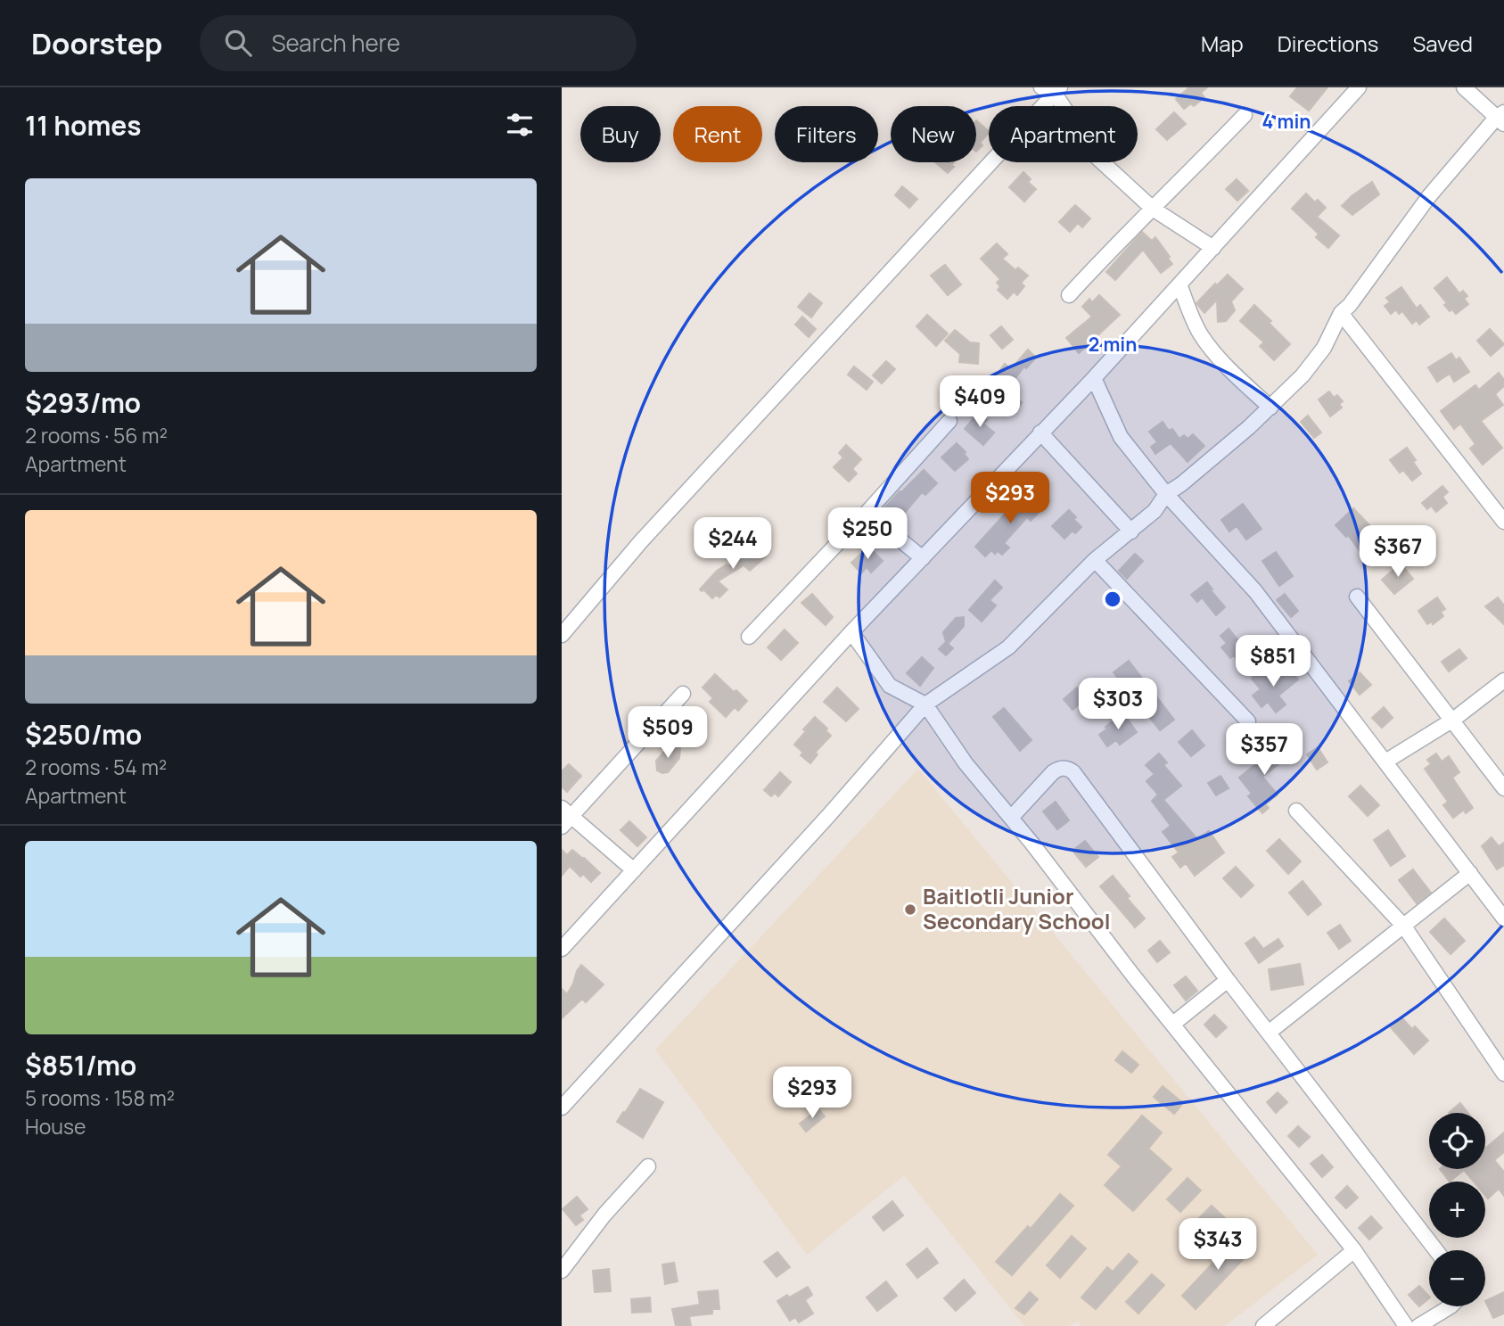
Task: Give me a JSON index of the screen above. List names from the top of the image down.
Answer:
{
  "places": ["Baitlotli Junior Secondary School"],
  "page": {
    "header": "Doorstep",
    "search": "Search here",
    "nav": ["Map", "Directions", "Saved"],
    "heading": "11 homes",
    "chip": [
      "Buy",
      "Rent",
      "Filters",
      "New",
      "Apartment"
    ],
    "list": [
      {
        "name": "$293/mo",
        "note": "2 rooms · 56 m² · Apartment"
      },
      {
        "name": "$250/mo",
        "note": "2 rooms · 54 m² · Apartment"
      },
      {
        "name": "$851/mo",
        "note": "5 rooms · 158 m² · House"
      }
    ],
    "price": [
      "$409",
      "$293",
      "$250",
      "$244",
      "$367",
      "$851",
      "$303",
      "$509",
      "$357",
      "$293",
      "$343"
    ],
    "map_buttons": ["+", "−"]
  },
  "rings": ["4 min", "2 min"]
}
